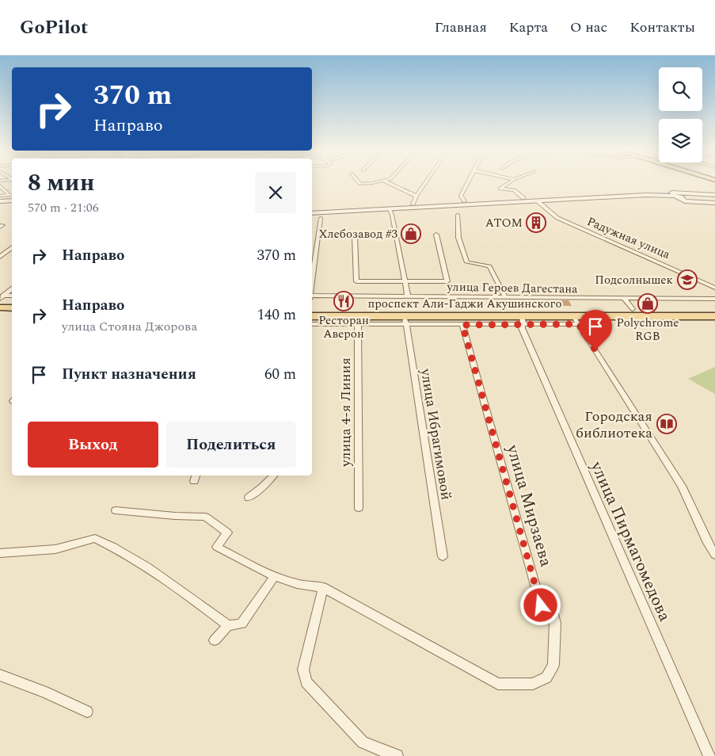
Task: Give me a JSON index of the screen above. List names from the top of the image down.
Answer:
{
  "streets": {
    "main road": ["проспект Али-Гаджи Акушинского"],
    "street": [
      "Радужная улица",
      "улица Героев Дагестана",
      "улица 4-я Линия",
      "улица Ибрагимовой",
      "улица Мирзаева",
      "улица Пирмагомедова"
    ]
  },
  "crossings": [
    ["проспект Али-Гаджи Акушинского", "улица 4-я Линия"],
    ["проспект Али-Гаджи Акушинского", "улица Ибрагимовой"],
    ["проспект Али-Гаджи Акушинского", "улица Пирмагомедова"]
  ],
  "places": {
    "building": ["АТОМ"],
    "shop": ["Хлебозавод #3", "Polychrome RGB"],
    "school or university": ["Подсолнышек"],
    "restaurant": ["Ресторан Аверон"],
    "library": ["Городская библиотека"]
  },
  "page": {
    "header": "GoPilot",
    "nav": [
      "Главная",
      "Карта",
      "О нас",
      "Контакты"
    ],
    "turn": ["370 m", "Направо"],
    "heading": ["8 мин", "570 m · 21:06"],
    "list": [
      {
        "name": "Направо",
        "value": "370 m"
      },
      {
        "name": "Направо",
        "note": "улица Стояна Джорова",
        "value": "140 m"
      },
      {
        "name": "Пункт назначения",
        "value": "60 m"
      }
    ],
    "buttons": ["Выход", "Поделиться"]
  }
}
